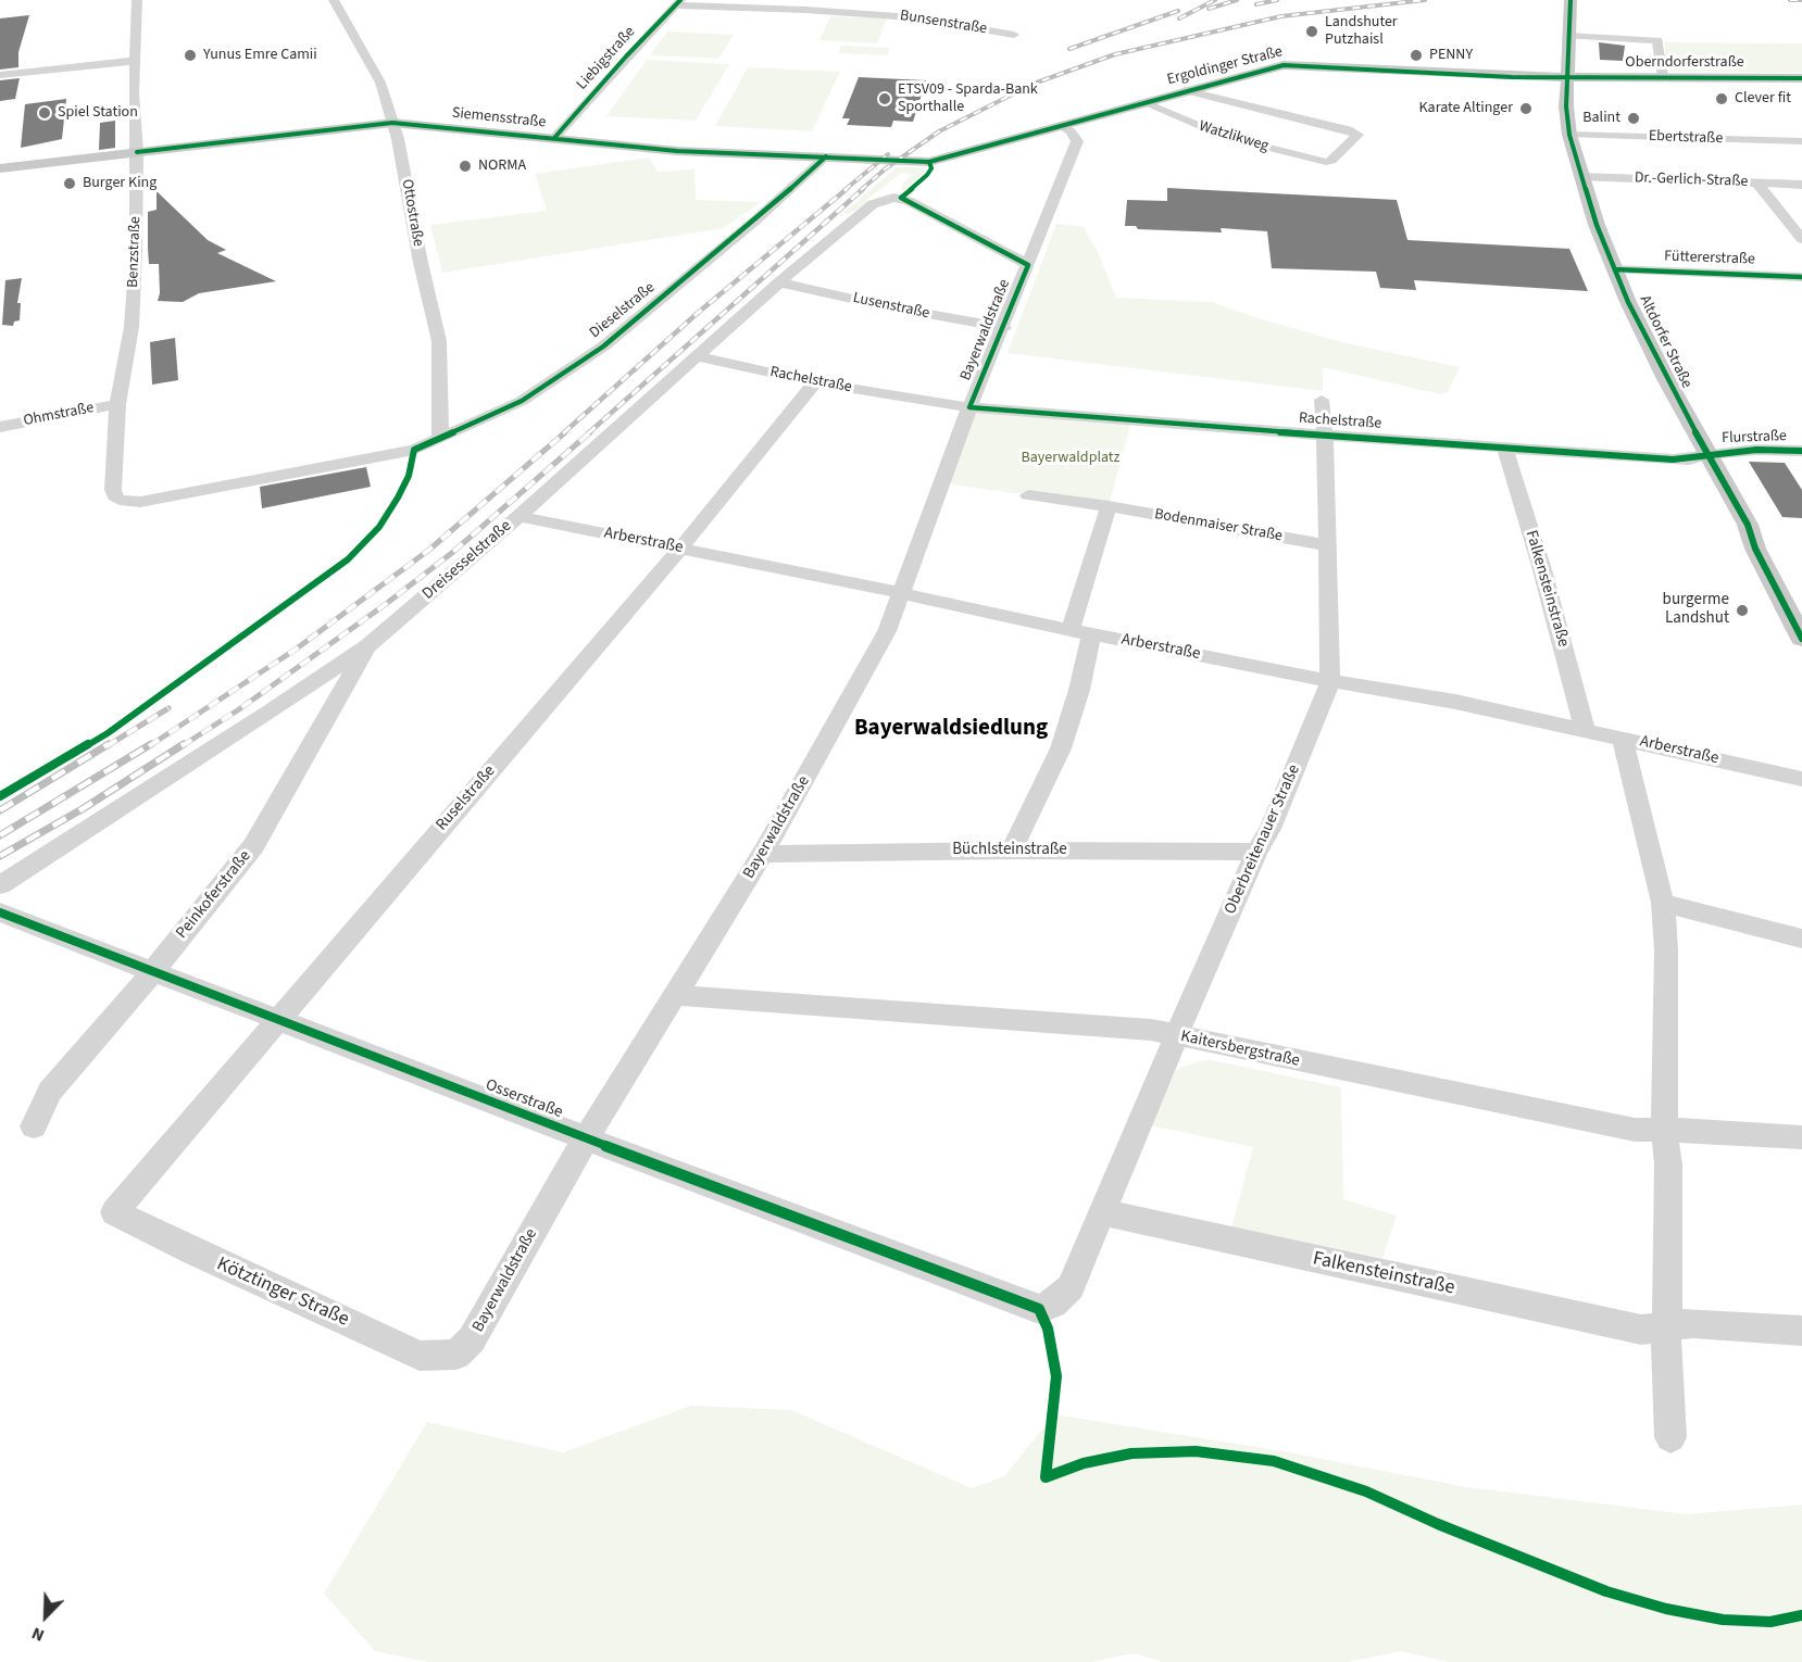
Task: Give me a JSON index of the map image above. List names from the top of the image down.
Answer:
{
  "streets": {
    "main road": [
      "Oberndorferstraße",
      "Ergoldinger Straße",
      "Siemensstraße",
      "Altdorfer Straße"
    ],
    "street": [
      "Bunsenstraße",
      "Liebigstraße",
      "Watzlikweg",
      "Ebertstraße",
      "Dr.-Gerlich-Straße",
      "Ottostraße",
      "Benzstraße",
      "Füttererstraße",
      "Lusenstraße",
      "Dieselstraße",
      "Bayerwaldstraße",
      "Rachelstraße",
      "Ohmstraße",
      "Flurstraße",
      "Bodenmaiser Straße",
      "Arberstraße",
      "Dreisesselstraße",
      "Falkensteinstraße",
      "Ruselstraße",
      "Oberbreitenauer Straße",
      "Büchlsteinstraße",
      "Peinkoferstraße",
      "Kaitersbergstraße",
      "Osserstraße",
      "Kötztinger Straße"
    ]
  },
  "crossings": [
    ["Bunsenstraße", "Liebigstraße"],
    ["Liebigstraße", "Siemensstraße"],
    ["Oberndorferstraße", "Ergoldinger Straße"],
    ["Oberndorferstraße", "Altdorfer Straße"],
    ["Ergoldinger Straße", "Siemensstraße"],
    ["Ergoldinger Straße", "Watzlikweg"],
    ["Ergoldinger Straße", "Bayerwaldstraße"],
    ["Ergoldinger Straße", "Altdorfer Straße"],
    ["Siemensstraße", "Ottostraße"],
    ["Siemensstraße", "Benzstraße"],
    ["Siemensstraße", "Dieselstraße"],
    ["Ebertstraße", "Altdorfer Straße"],
    ["Dr.-Gerlich-Straße", "Altdorfer Straße"],
    ["Ottostraße", "Dieselstraße"],
    ["Benzstraße", "Dieselstraße"],
    ["Benzstraße", "Ohmstraße"],
    ["Füttererstraße", "Altdorfer Straße"],
    ["Lusenstraße", "Bayerwaldstraße"],
    ["Lusenstraße", "Dreisesselstraße"],
    ["Bayerwaldstraße", "Rachelstraße"],
    ["Bayerwaldstraße", "Arberstraße"],
    ["Bayerwaldstraße", "Dreisesselstraße"],
    ["Bayerwaldstraße", "Büchlsteinstraße"],
    ["Bayerwaldstraße", "Kaitersbergstraße"],
    ["Bayerwaldstraße", "Osserstraße"],
    ["Bayerwaldstraße", "Kötztinger Straße"],
    ["Altdorfer Straße", "Rachelstraße"],
    ["Altdorfer Straße", "Flurstraße"],
    ["Rachelstraße", "Flurstraße"],
    ["Rachelstraße", "Dreisesselstraße"],
    ["Rachelstraße", "Falkensteinstraße"],
    ["Rachelstraße", "Ruselstraße"],
    ["Rachelstraße", "Oberbreitenauer Straße"],
    ["Bodenmaiser Straße", "Oberbreitenauer Straße"],
    ["Arberstraße", "Dreisesselstraße"],
    ["Arberstraße", "Falkensteinstraße"],
    ["Arberstraße", "Ruselstraße"],
    ["Arberstraße", "Oberbreitenauer Straße"],
    ["Dreisesselstraße", "Peinkoferstraße"],
    ["Falkensteinstraße", "Oberbreitenauer Straße"],
    ["Ruselstraße", "Osserstraße"],
    ["Ruselstraße", "Kötztinger Straße"],
    ["Oberbreitenauer Straße", "Büchlsteinstraße"],
    ["Oberbreitenauer Straße", "Kaitersbergstraße"],
    ["Oberbreitenauer Straße", "Osserstraße"],
    ["Peinkoferstraße", "Osserstraße"]
  ],
  "districts": ["Bayerwaldsiedlung"],
  "parks": ["Bayerwaldplatz"],
  "places": [
    "Landshuter Putzhaisl",
    "Yunus Emre Camii",
    "PENNY",
    "ETSV09 - Sparda-Bank Sporthalle",
    "Clever fit",
    "Karate Altinger",
    "Spiel Station",
    "Balint",
    "NORMA",
    "Burger King",
    "burgerme Landshut"
  ],
  "north": "bottom left"
}
